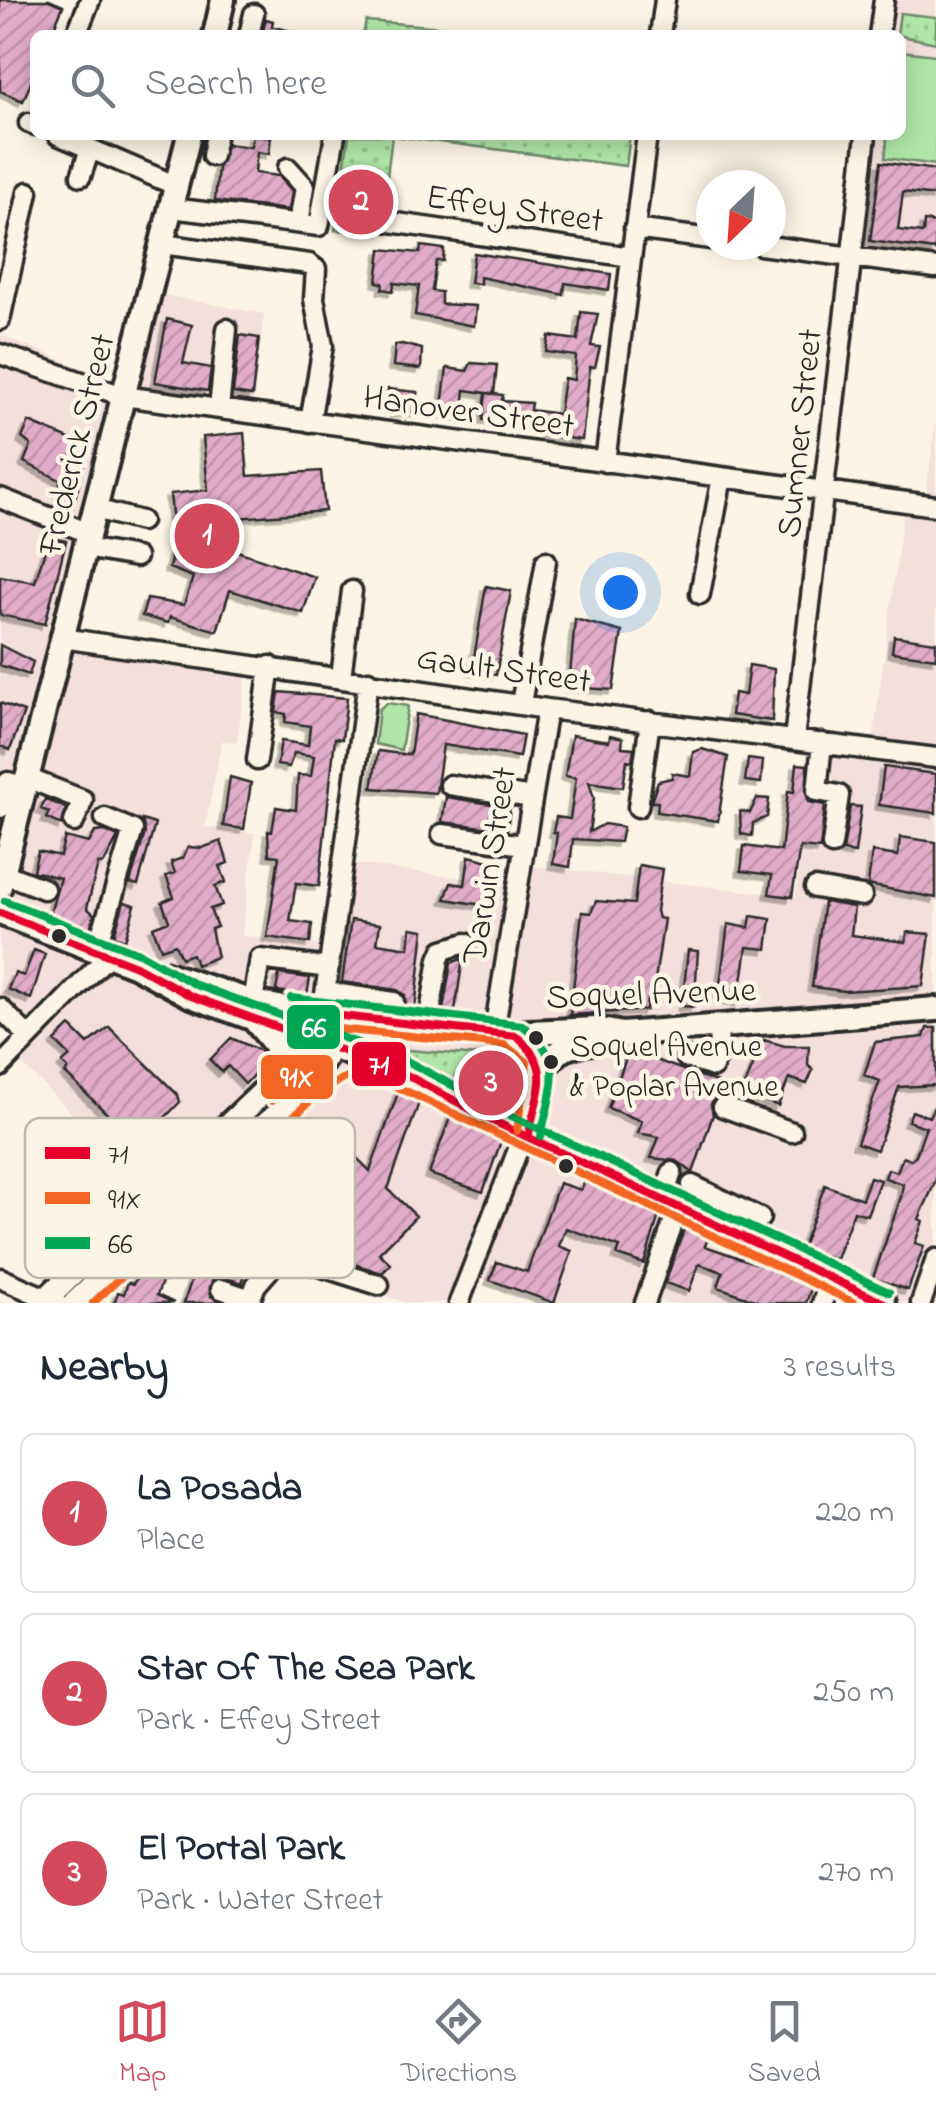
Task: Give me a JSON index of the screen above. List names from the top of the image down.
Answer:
{
  "streets": {
    "main road": ["Frederick Street", "Soquel Avenue"],
    "street": [
      "Effey Street",
      "Hanover Street",
      "Sumner Street",
      "Gault Street",
      "Darwin Street"
    ]
  },
  "crossings": [
    ["Hanover Street", "Sumner Street"],
    ["Hanover Street", "Frederick Street"],
    ["Sumner Street", "Gault Street"],
    ["Frederick Street", "Gault Street"],
    ["Gault Street", "Darwin Street"],
    ["Darwin Street", "Soquel Avenue"]
  ],
  "places": ["Soquel Avenue & Poplar Avenue"],
  "lines": ["transit line 66", "transit line 71", "transit line 91X"],
  "legend": ["71", "91X", "66"],
  "north": "bottom left",
  "page": {
    "search": "Search here",
    "pins": ["2", "1", "3"],
    "heading": ["Nearby", "3 results"],
    "list": [
      {
        "mark": "1",
        "name": "La Posada",
        "note": "Place",
        "value": "220 m"
      },
      {
        "mark": "2",
        "name": "Star Of The Sea Park",
        "note": "Park · Effey Street",
        "value": "250 m"
      },
      {
        "mark": "3",
        "name": "El Portal Park",
        "note": "Park · Water Street",
        "value": "270 m"
      }
    ],
    "nav": ["Map", "Directions", "Saved"]
  }
}
